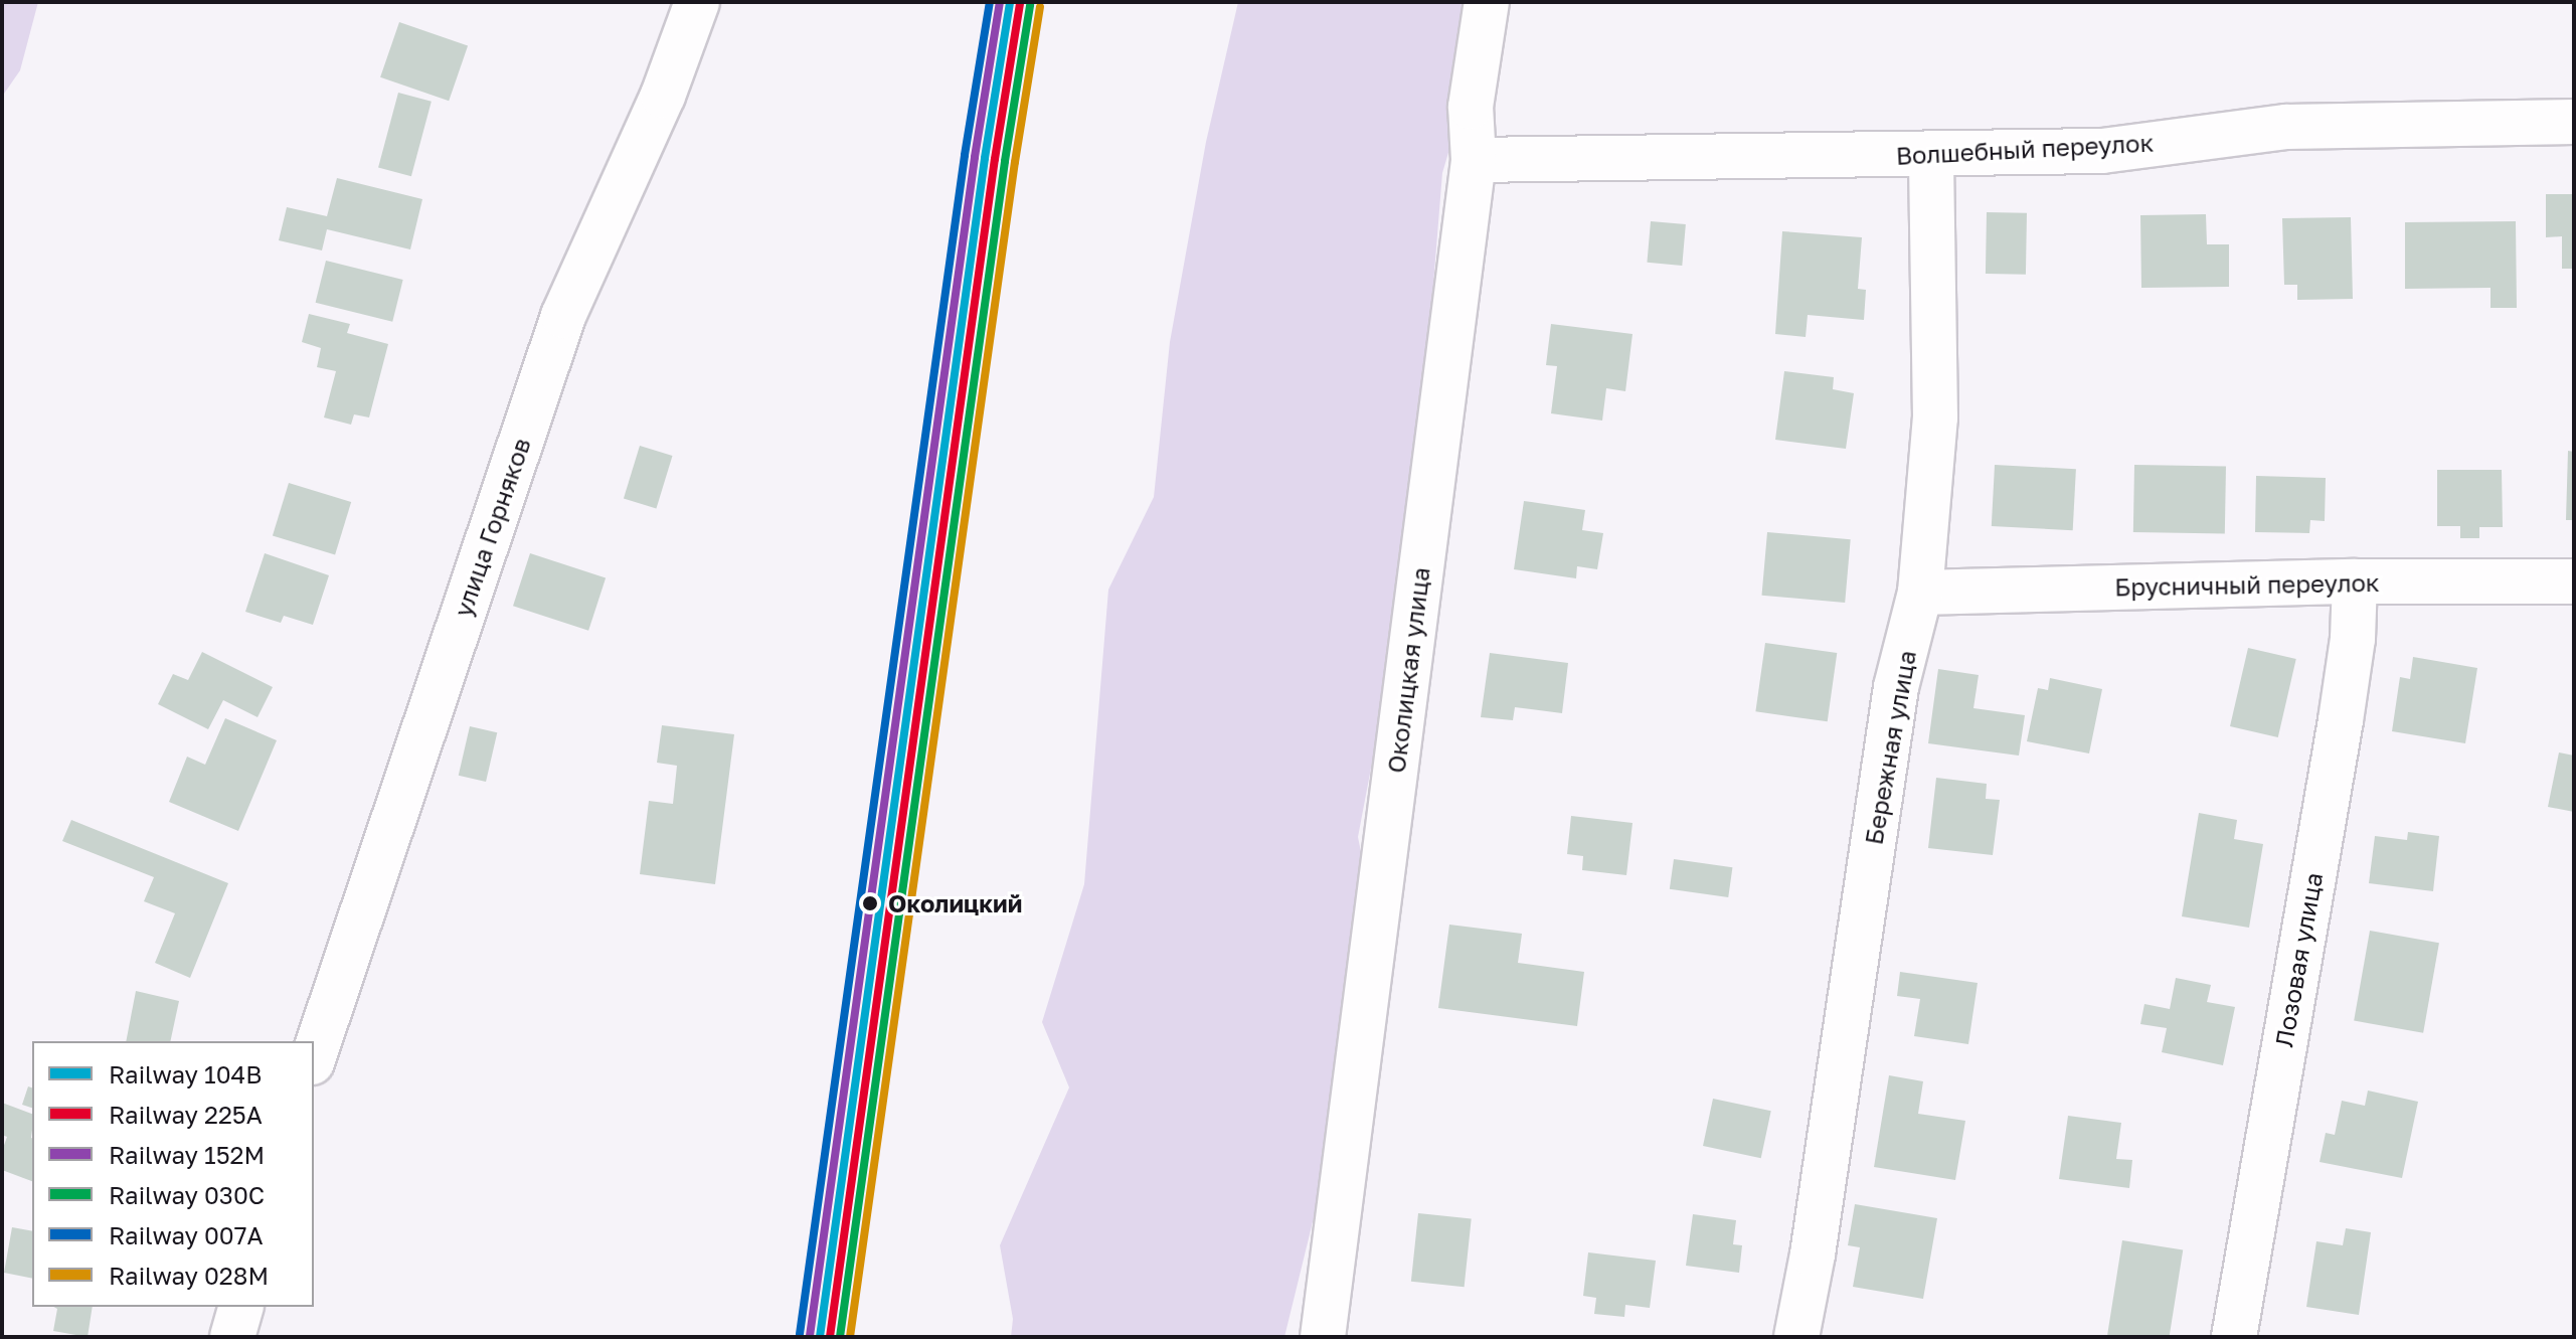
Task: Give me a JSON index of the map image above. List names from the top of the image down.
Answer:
{
  "streets": {
    "street": [
      "Волшебный переулок",
      "улица Горняков",
      "Брусничный переулок",
      "Околицкая улица",
      "Бережная улица",
      "Лозовая улица"
    ]
  },
  "crossings": [
    ["Волшебный переулок", "Околицкая улица"],
    ["Волшебный переулок", "Бережная улица"],
    ["Брусничный переулок", "Бережная улица"],
    ["Брусничный переулок", "Лозовая улица"]
  ],
  "places": ["Околицкий"],
  "lines": [
    "rail line 104В",
    "rail line 152М",
    "rail line 007А",
    "rail line 225А",
    "rail line 030C",
    "rail line 028М"
  ],
  "legend": [
    "Railway 104В",
    "Railway 225А",
    "Railway 152М",
    "Railway 030C",
    "Railway 007А",
    "Railway 028М"
  ]
}
